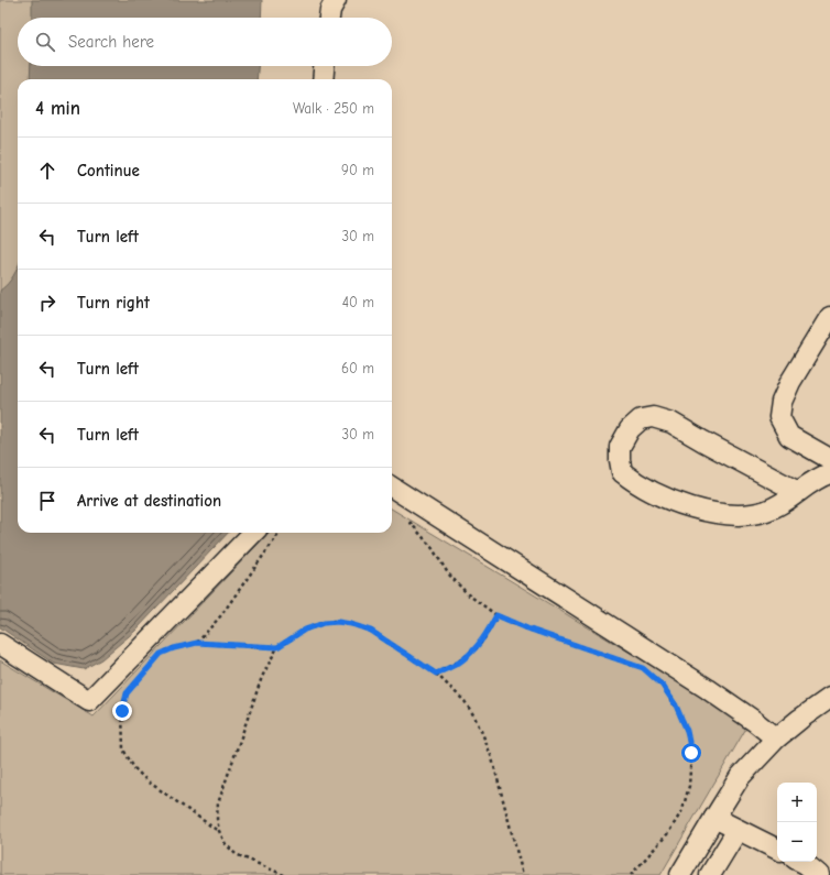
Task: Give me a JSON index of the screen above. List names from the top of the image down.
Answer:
{
  "page": {
    "search": "Search here",
    "heading": ["4 min", "Walk · 250 m"],
    "list": [
      ["Continue", "90 m"],
      ["Turn left", "30 m"],
      ["Turn right", "40 m"],
      ["Turn left", "60 m"],
      ["Turn left", "30 m"],
      "Arrive at destination"
    ],
    "map_buttons": ["+", "−"]
  }
}
